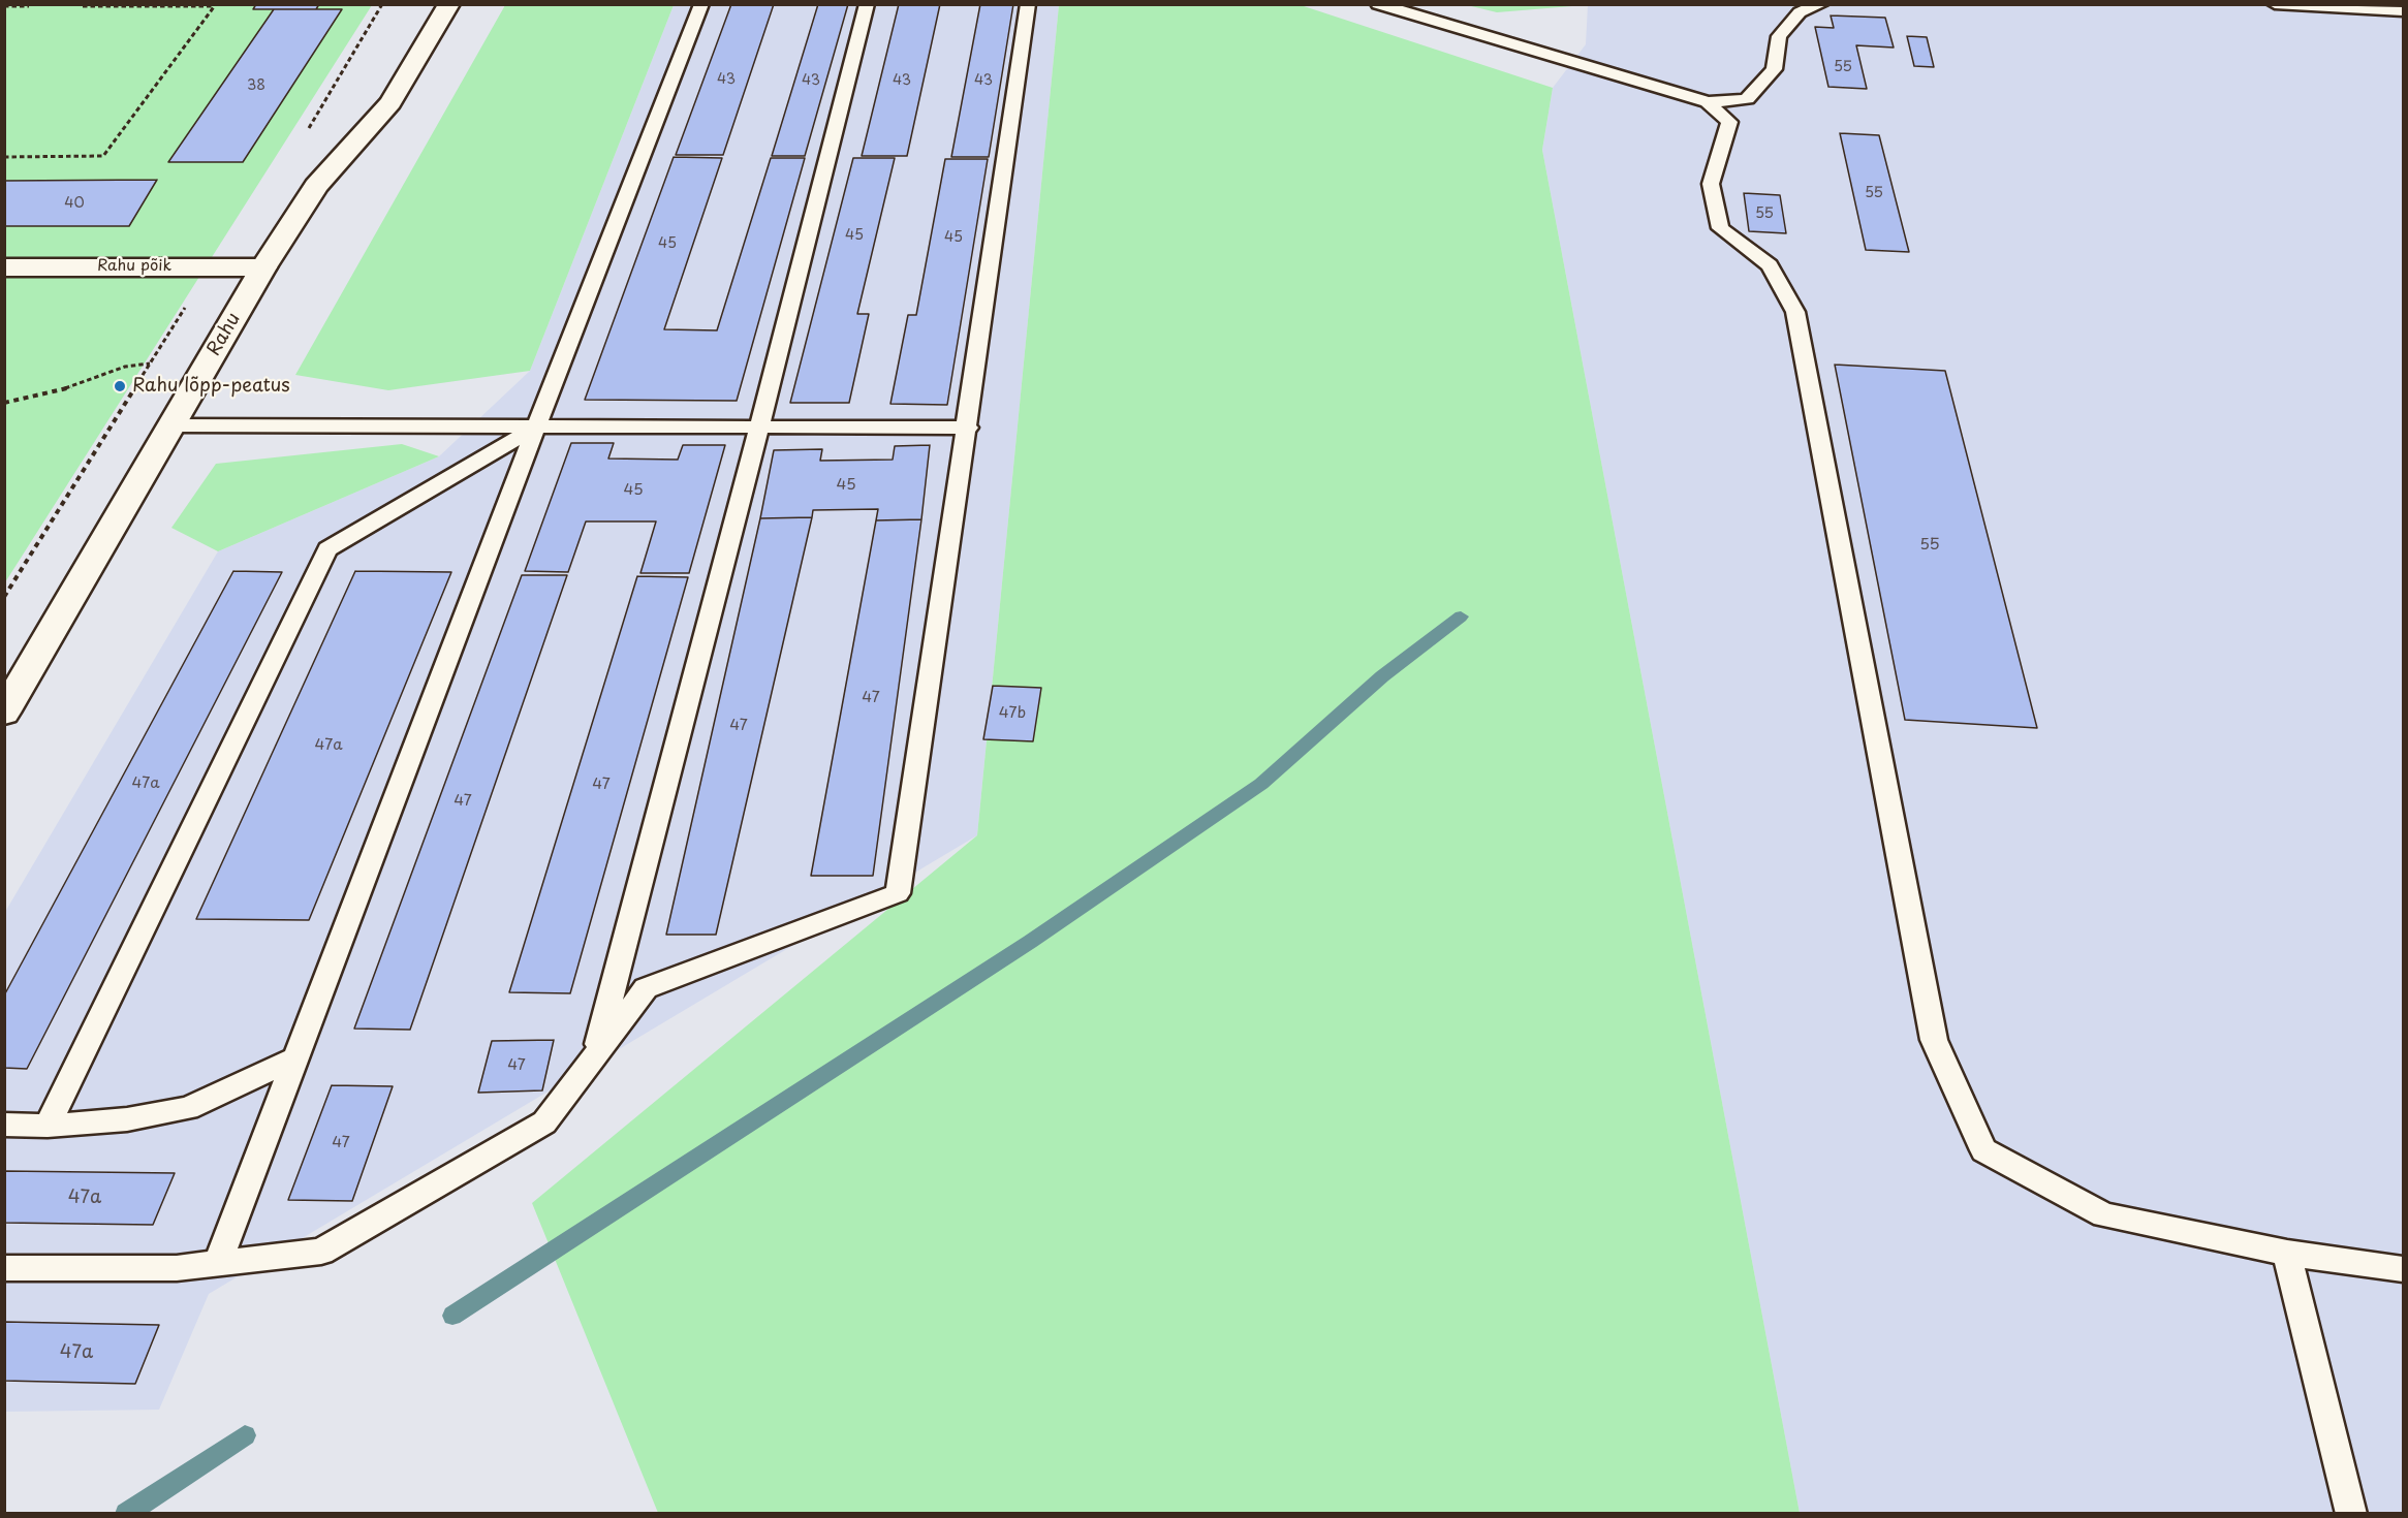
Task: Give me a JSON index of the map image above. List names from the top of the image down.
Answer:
{
  "streets": {
    "main road": ["Rahu põik", "Rahu"]
  },
  "crossings": [
    ["Rahu põik", "Rahu"]
  ],
  "places": ["Rahu lõpp-peatus"],
  "house_numbers": [
    "55",
    "43",
    "43",
    "43",
    "43",
    "38",
    "55",
    "40",
    "55",
    "45",
    "45",
    "45",
    "45",
    "45",
    "55",
    "47",
    "47b",
    "47",
    "47a",
    "47a",
    "47",
    "47",
    "47",
    "47",
    "47a",
    "47a"
  ]
}
